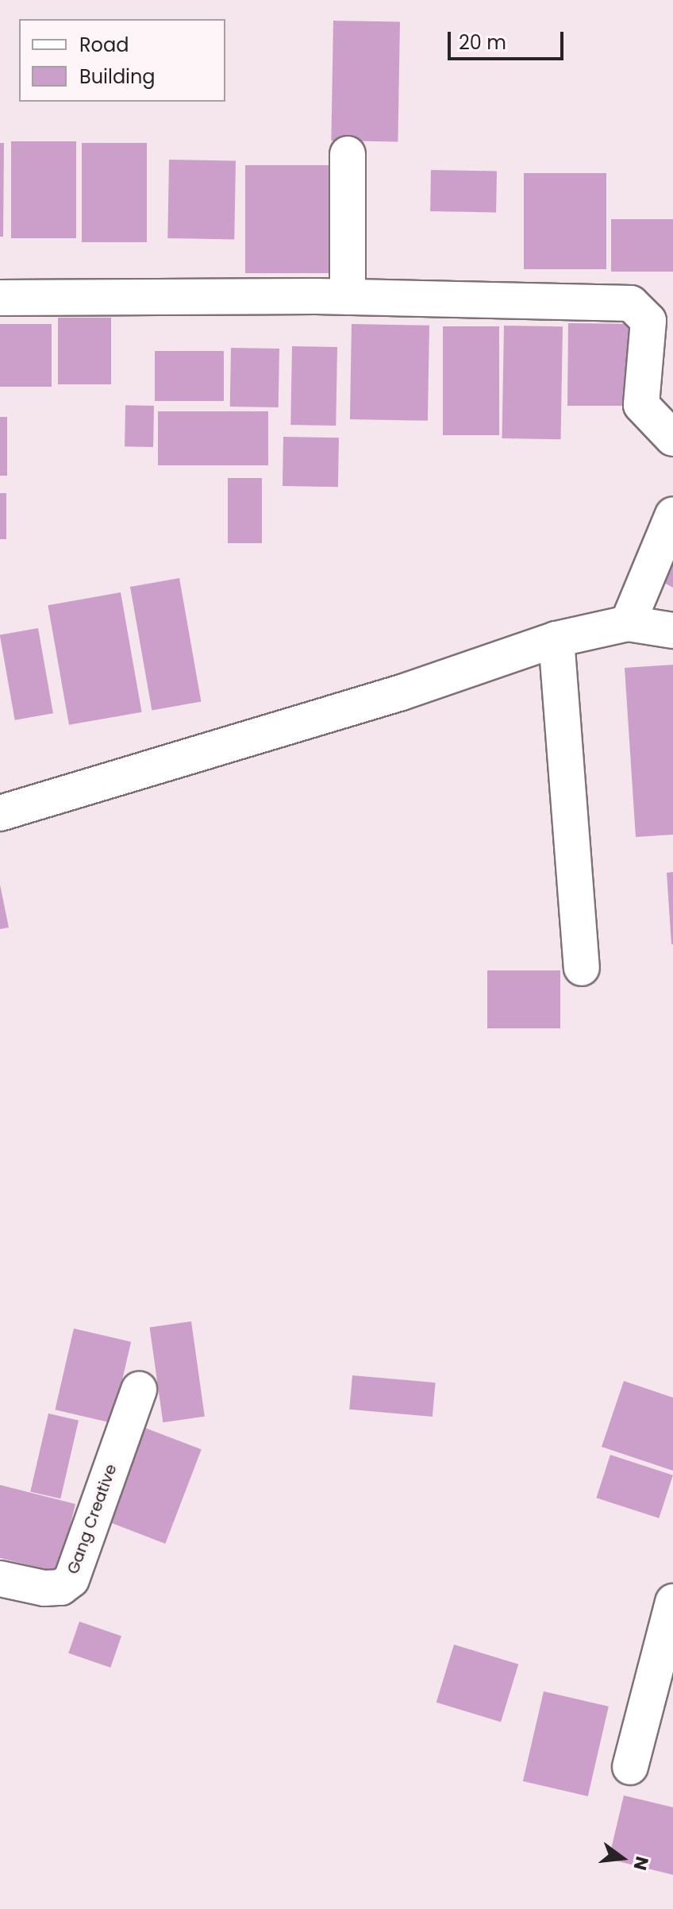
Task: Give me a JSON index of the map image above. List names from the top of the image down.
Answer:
{
  "streets": {
    "street": ["Gang Creative"]
  },
  "legend": ["Road", "Building"],
  "scale_bar": "20 m",
  "north": "right"
}
